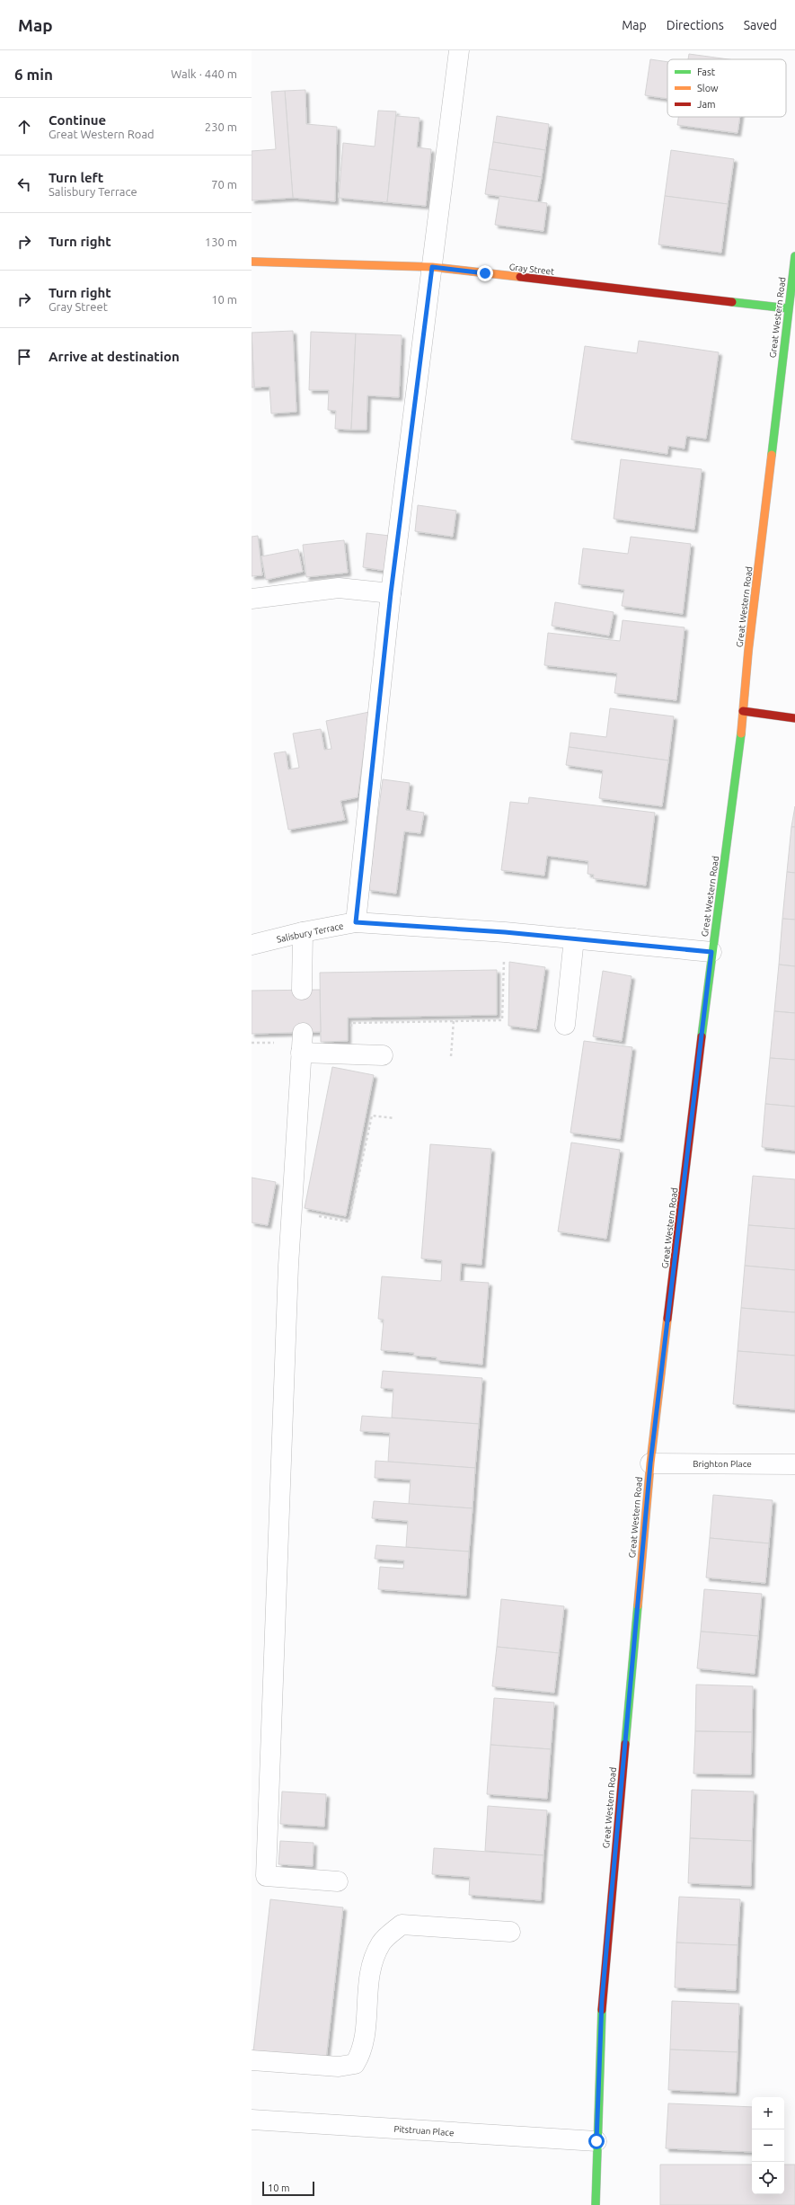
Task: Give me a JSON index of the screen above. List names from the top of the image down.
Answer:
{
  "streets": {
    "main road": ["Gray Street", "Great Western Road"],
    "street": ["Salisbury Terrace", "Brighton Place", "Pitstruan Place"]
  },
  "crossings": [
    ["Gray Street", "Great Western Road"],
    ["Great Western Road", "Salisbury Terrace"],
    ["Great Western Road", "Brighton Place"],
    ["Great Western Road", "Pitstruan Place"]
  ],
  "legend": ["Fast", "Slow", "Jam"],
  "scale_bar": "10 m",
  "page": {
    "header": "Map",
    "nav": ["Map", "Directions", "Saved"],
    "heading": ["6 min", "Walk · 440 m"],
    "list": [
      ["Continue", "Great Western Road", "230 m"],
      ["Turn left", "Salisbury Terrace", "70 m"],
      ["Turn right", "130 m"],
      ["Turn right", "Gray Street", "10 m"],
      "Arrive at destination"
    ],
    "map_buttons": ["+", "−"],
    "scale": "10 m"
  }
}
